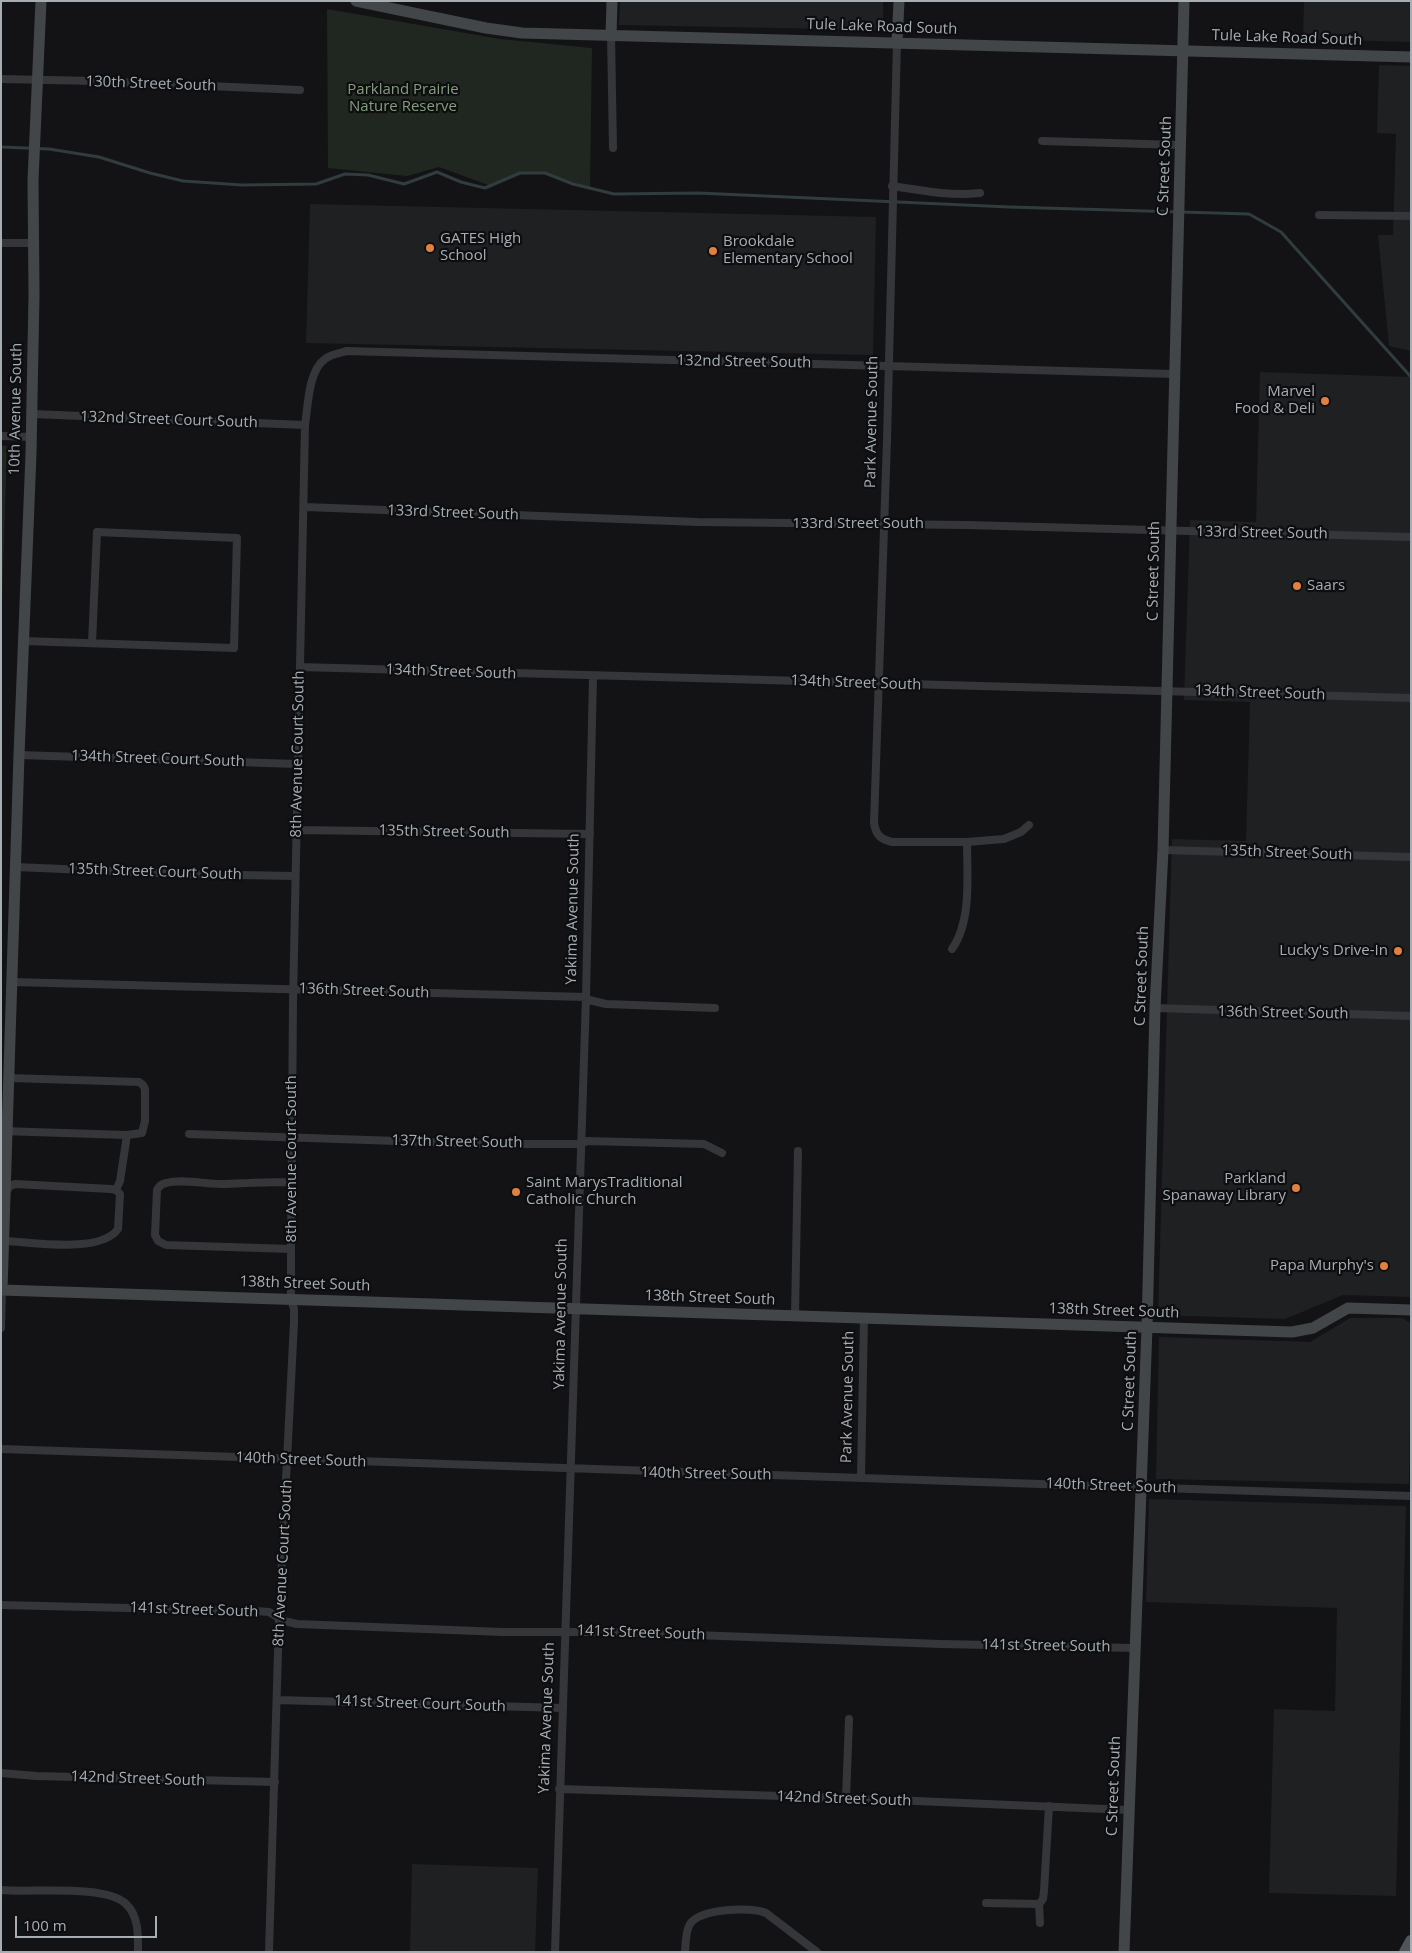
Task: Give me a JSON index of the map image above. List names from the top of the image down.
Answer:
{
  "streets": {
    "street": [
      "Tule Lake Road South",
      "130th Street South",
      "C Street South",
      "132nd Street South",
      "10th Avenue South",
      "132nd Street Court South",
      "Park Avenue South",
      "133rd Street South",
      "134th Street South",
      "8th Avenue Court South",
      "134th Street Court South",
      "135th Street South",
      "135th Street Court South",
      "Yakima Avenue South",
      "136th Street South",
      "137th Street South",
      "138th Street South",
      "140th Street South",
      "141st Street South",
      "141st Street Court South",
      "142nd Street South"
    ]
  },
  "crossings": [
    ["Tule Lake Road South", "C Street South"],
    ["Tule Lake Road South", "Park Avenue South"],
    ["130th Street South", "10th Avenue South"],
    ["C Street South", "132nd Street South"],
    ["C Street South", "133rd Street South"],
    ["C Street South", "134th Street South"],
    ["C Street South", "135th Street South"],
    ["C Street South", "136th Street South"],
    ["C Street South", "138th Street South"],
    ["C Street South", "140th Street South"],
    ["C Street South", "141st Street South"],
    ["C Street South", "142nd Street South"],
    ["132nd Street South", "Park Avenue South"],
    ["132nd Street South", "8th Avenue Court South"],
    ["10th Avenue South", "132nd Street Court South"],
    ["10th Avenue South", "134th Street Court South"],
    ["10th Avenue South", "135th Street Court South"],
    ["10th Avenue South", "136th Street South"],
    ["10th Avenue South", "138th Street South"],
    ["132nd Street Court South", "8th Avenue Court South"],
    ["Park Avenue South", "133rd Street South"],
    ["Park Avenue South", "134th Street South"],
    ["Park Avenue South", "138th Street South"],
    ["Park Avenue South", "140th Street South"],
    ["133rd Street South", "8th Avenue Court South"],
    ["134th Street South", "8th Avenue Court South"],
    ["134th Street South", "Yakima Avenue South"],
    ["8th Avenue Court South", "134th Street Court South"],
    ["8th Avenue Court South", "135th Street South"],
    ["8th Avenue Court South", "135th Street Court South"],
    ["8th Avenue Court South", "136th Street South"],
    ["8th Avenue Court South", "137th Street South"],
    ["8th Avenue Court South", "138th Street South"],
    ["8th Avenue Court South", "140th Street South"],
    ["8th Avenue Court South", "141st Street South"],
    ["8th Avenue Court South", "141st Street Court South"],
    ["8th Avenue Court South", "142nd Street South"],
    ["135th Street South", "Yakima Avenue South"],
    ["Yakima Avenue South", "136th Street South"],
    ["Yakima Avenue South", "137th Street South"],
    ["Yakima Avenue South", "138th Street South"],
    ["Yakima Avenue South", "140th Street South"],
    ["Yakima Avenue South", "141st Street South"],
    ["Yakima Avenue South", "141st Street Court South"],
    ["Yakima Avenue South", "142nd Street South"]
  ],
  "parks": ["Parkland Prairie Nature Reserve"],
  "places": [
    "GATES High School",
    "Brookdale Elementary School",
    "Marvel Food & Deli",
    "Saars",
    "Lucky's Drive-In",
    "Parkland Spanaway Library",
    "Saint MarysTraditional Catholic Church",
    "Papa Murphy's"
  ],
  "scale_bar": "100 m"
}
